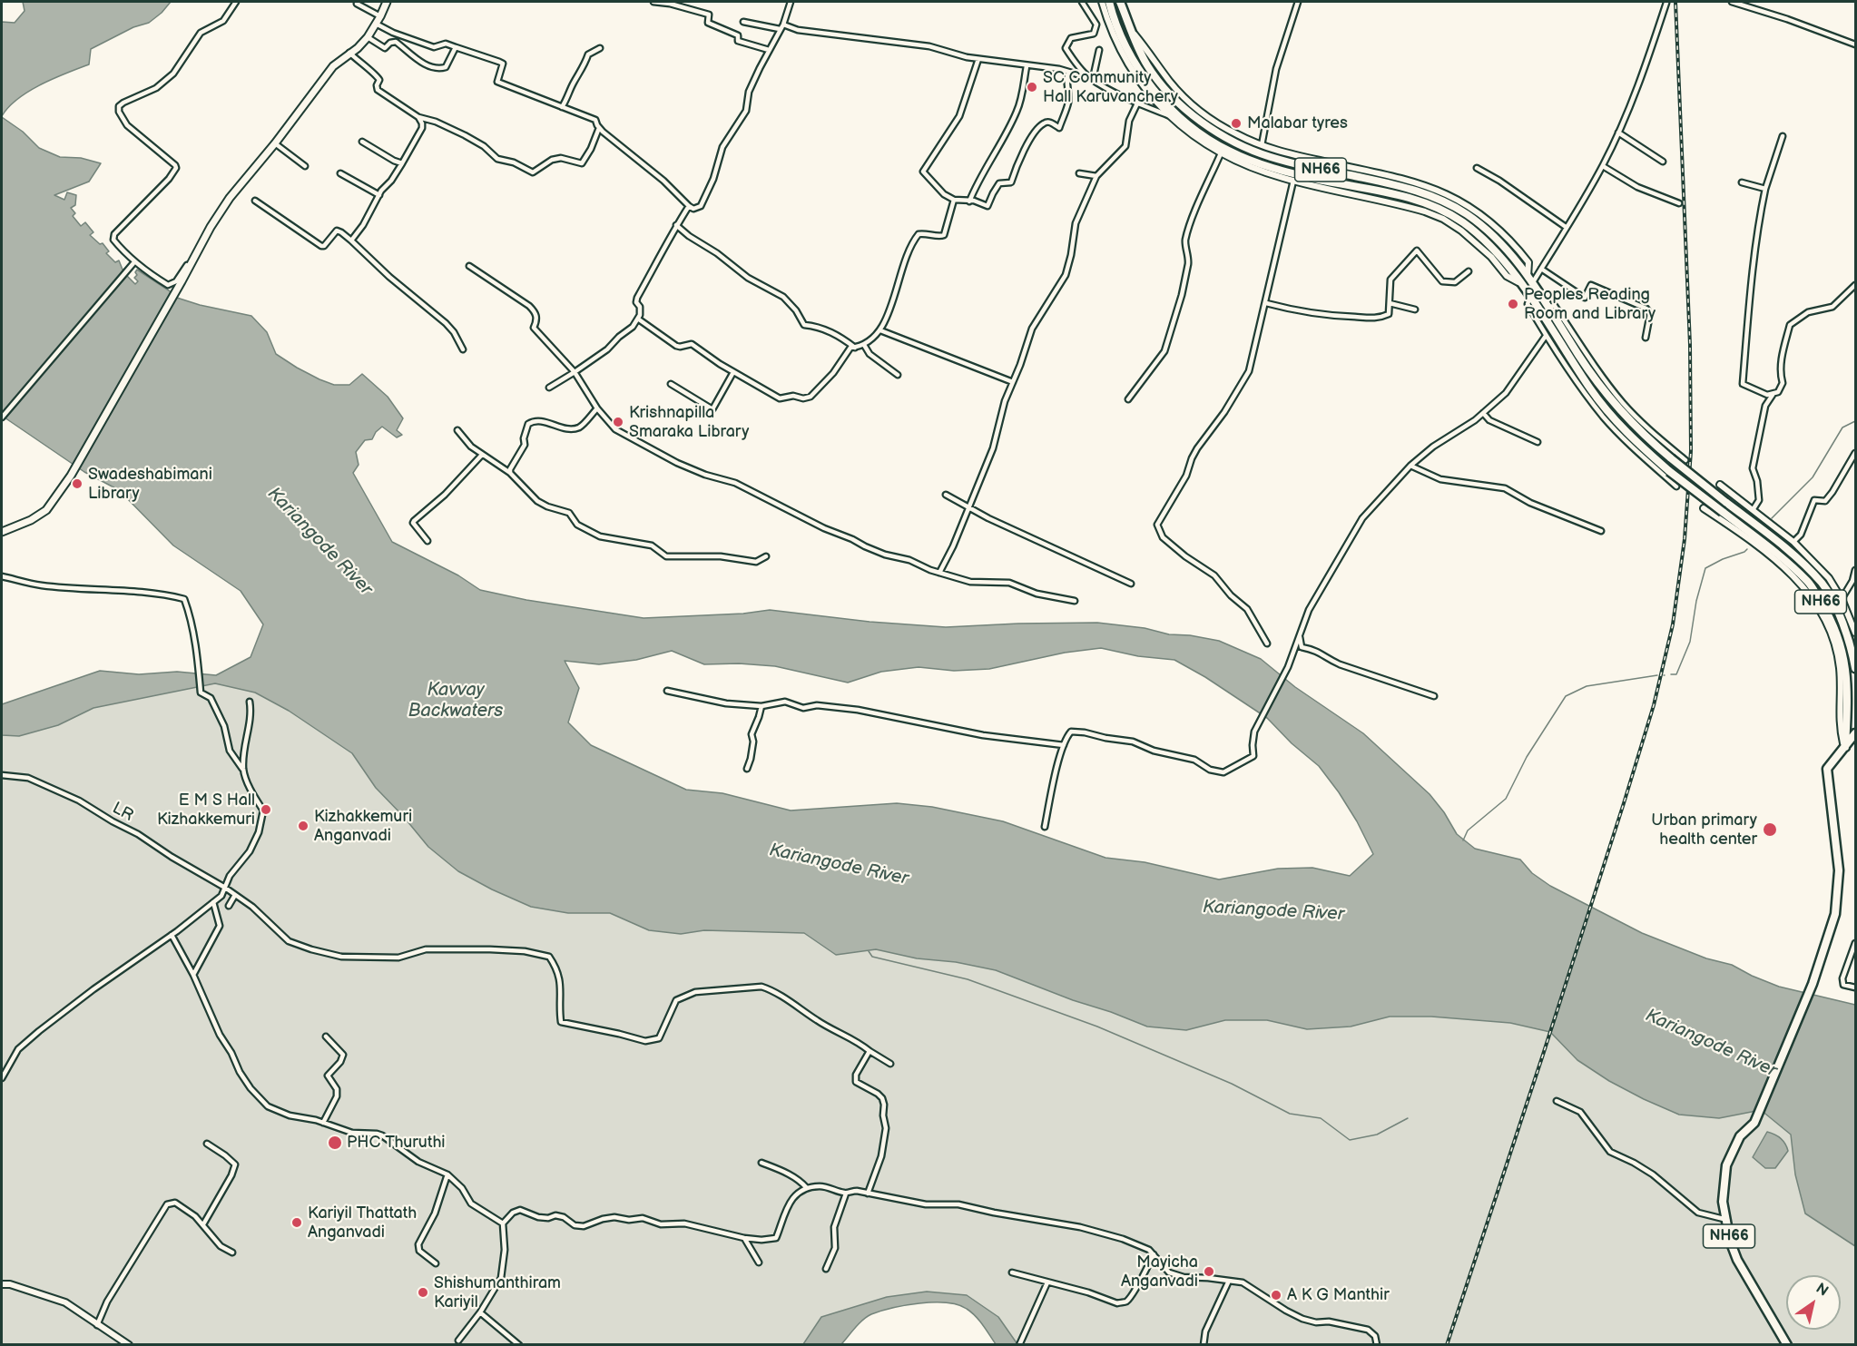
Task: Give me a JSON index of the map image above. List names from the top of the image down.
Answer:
{
  "streets": {
    "highway": ["NH66"],
    "street": ["LR"]
  },
  "water": ["Kariangode River", "Kavvay Backwaters"],
  "places": [
    "SC Community Hall Karuvanchery",
    "Malabar tyres",
    "Peoples Reading Room and Library",
    "Krishnapilla Smaraka Library",
    "Swadeshabimani Library",
    "E M S Hall Kizhakkemuri",
    "Kizhakkemuri Anganvadi",
    "Urban primary health center",
    "PHC Thuruthi",
    "Kariyil Thattath Anganvadi",
    "Mayicha Anganvadi",
    "Shishumanthiram Kariyil",
    "A K G Manthir"
  ],
  "north": "top right"
}
